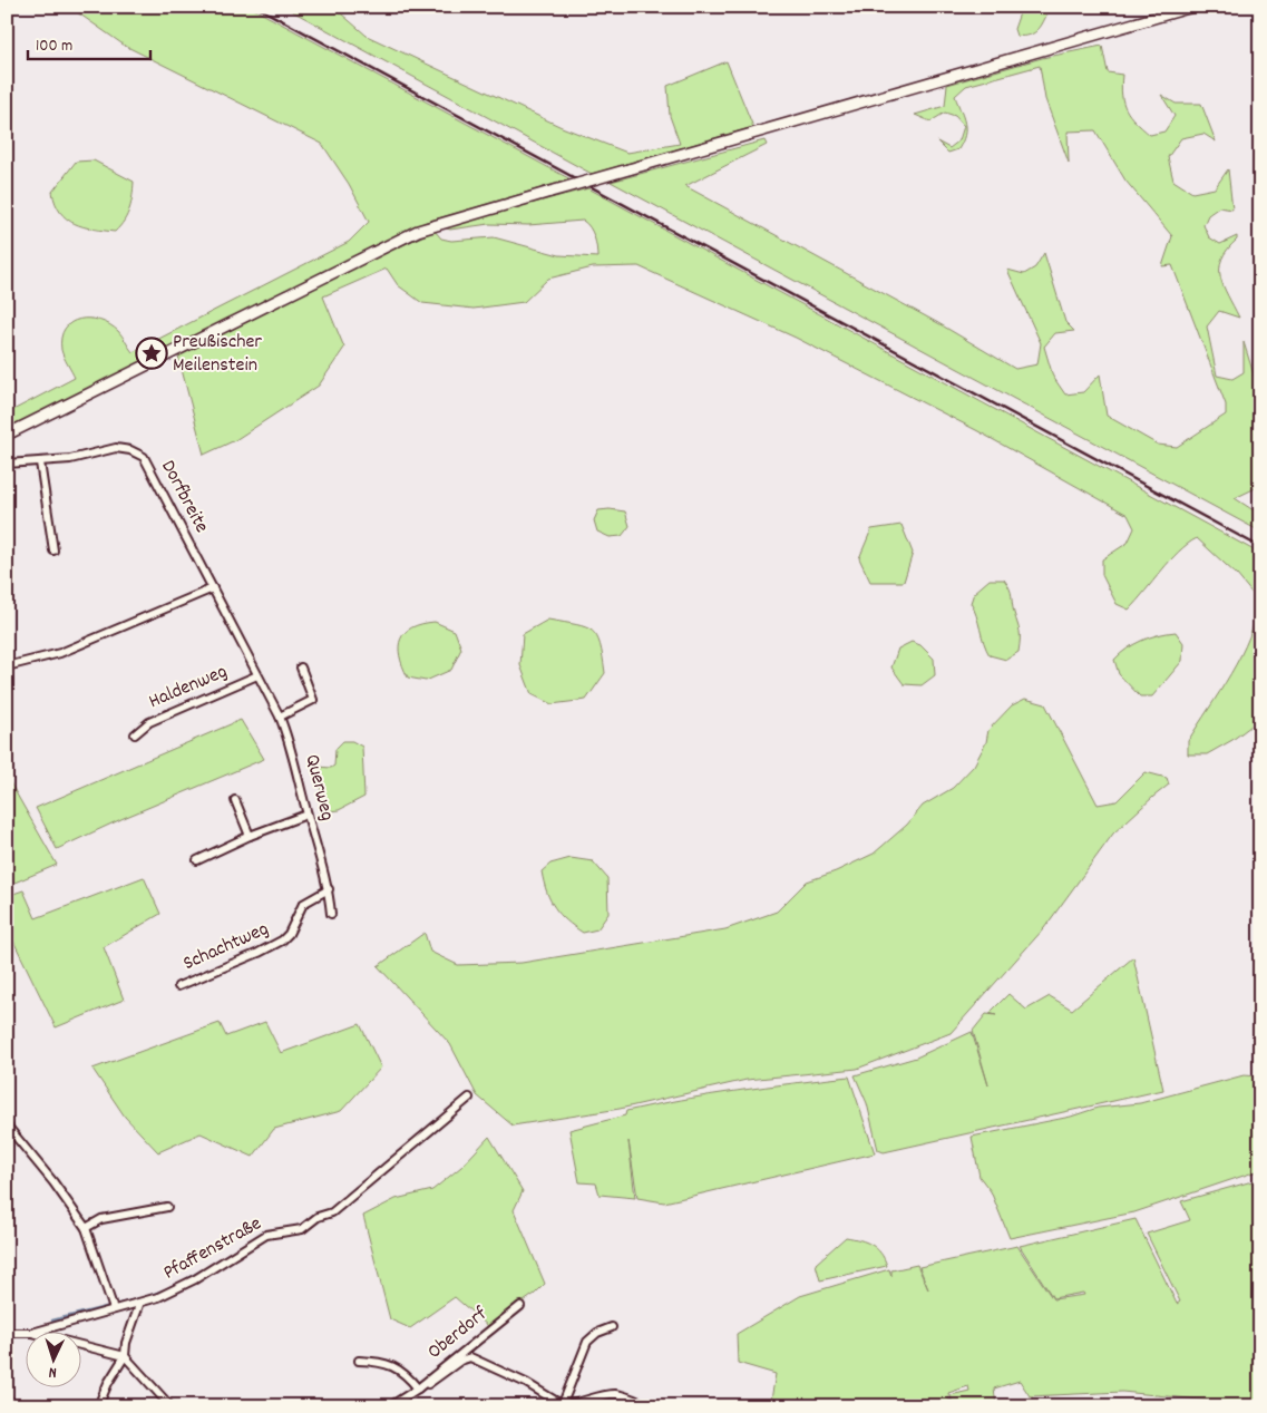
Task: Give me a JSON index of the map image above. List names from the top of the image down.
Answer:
{
  "streets": {
    "street": [
      "Dorfbreite",
      "Haldenweg",
      "Querweg",
      "Schachtweg",
      "Pfaffenstraße",
      "Oberdorf"
    ]
  },
  "crossings": [
    ["Dorfbreite", "Haldenweg"],
    ["Dorfbreite", "Querweg"],
    ["Haldenweg", "Querweg"],
    ["Querweg", "Schachtweg"]
  ],
  "places": {
    "place": ["Preußischer Meilenstein"]
  },
  "scale_bar": "100 m",
  "north": "bottom"
}
